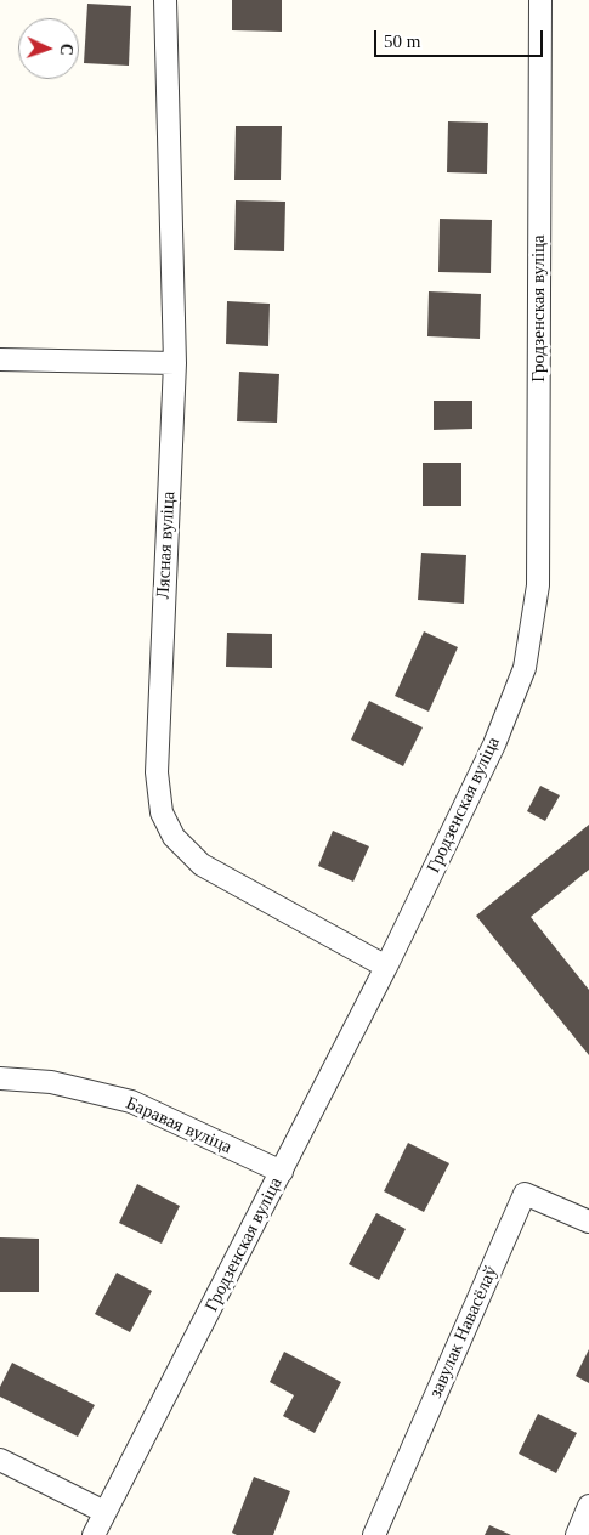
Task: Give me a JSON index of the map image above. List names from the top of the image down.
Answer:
{
  "streets": {
    "street": [
      "Гродзенская вуліца",
      "Лясная вуліца",
      "Баравая вуліца",
      "завулак Навасёлаў"
    ]
  },
  "crossings": [
    ["Гродзенская вуліца", "Лясная вуліца"],
    ["Гродзенская вуліца", "Баравая вуліца"]
  ],
  "scale_bar": "50 m",
  "north": "right"
}
